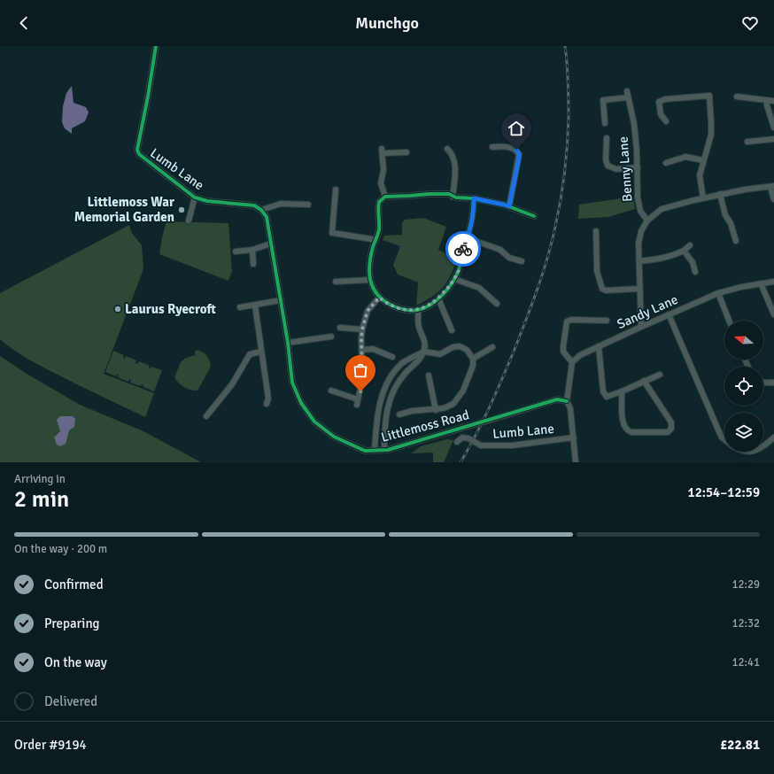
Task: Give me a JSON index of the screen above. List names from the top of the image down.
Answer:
{
  "streets": {
    "street": [
      "Lumb Lane",
      "Benny Lane",
      "Sandy Lane",
      "Littlemoss Road"
    ]
  },
  "places": ["Littlemoss War Memorial Garden", "Laurus Ryecroft"],
  "north": "left",
  "page": {
    "header": "Munchgo",
    "heading": ["2 min", "Arriving in", "12:54–12:59"],
    "panel": ["Order #9194", "£22.81"],
    "bar": "On the way · 200 m",
    "list": [
      ["Confirmed", "12:29"],
      ["Preparing", "12:32"],
      ["On the way", "12:41"],
      "Delivered"
    ]
  }
}
